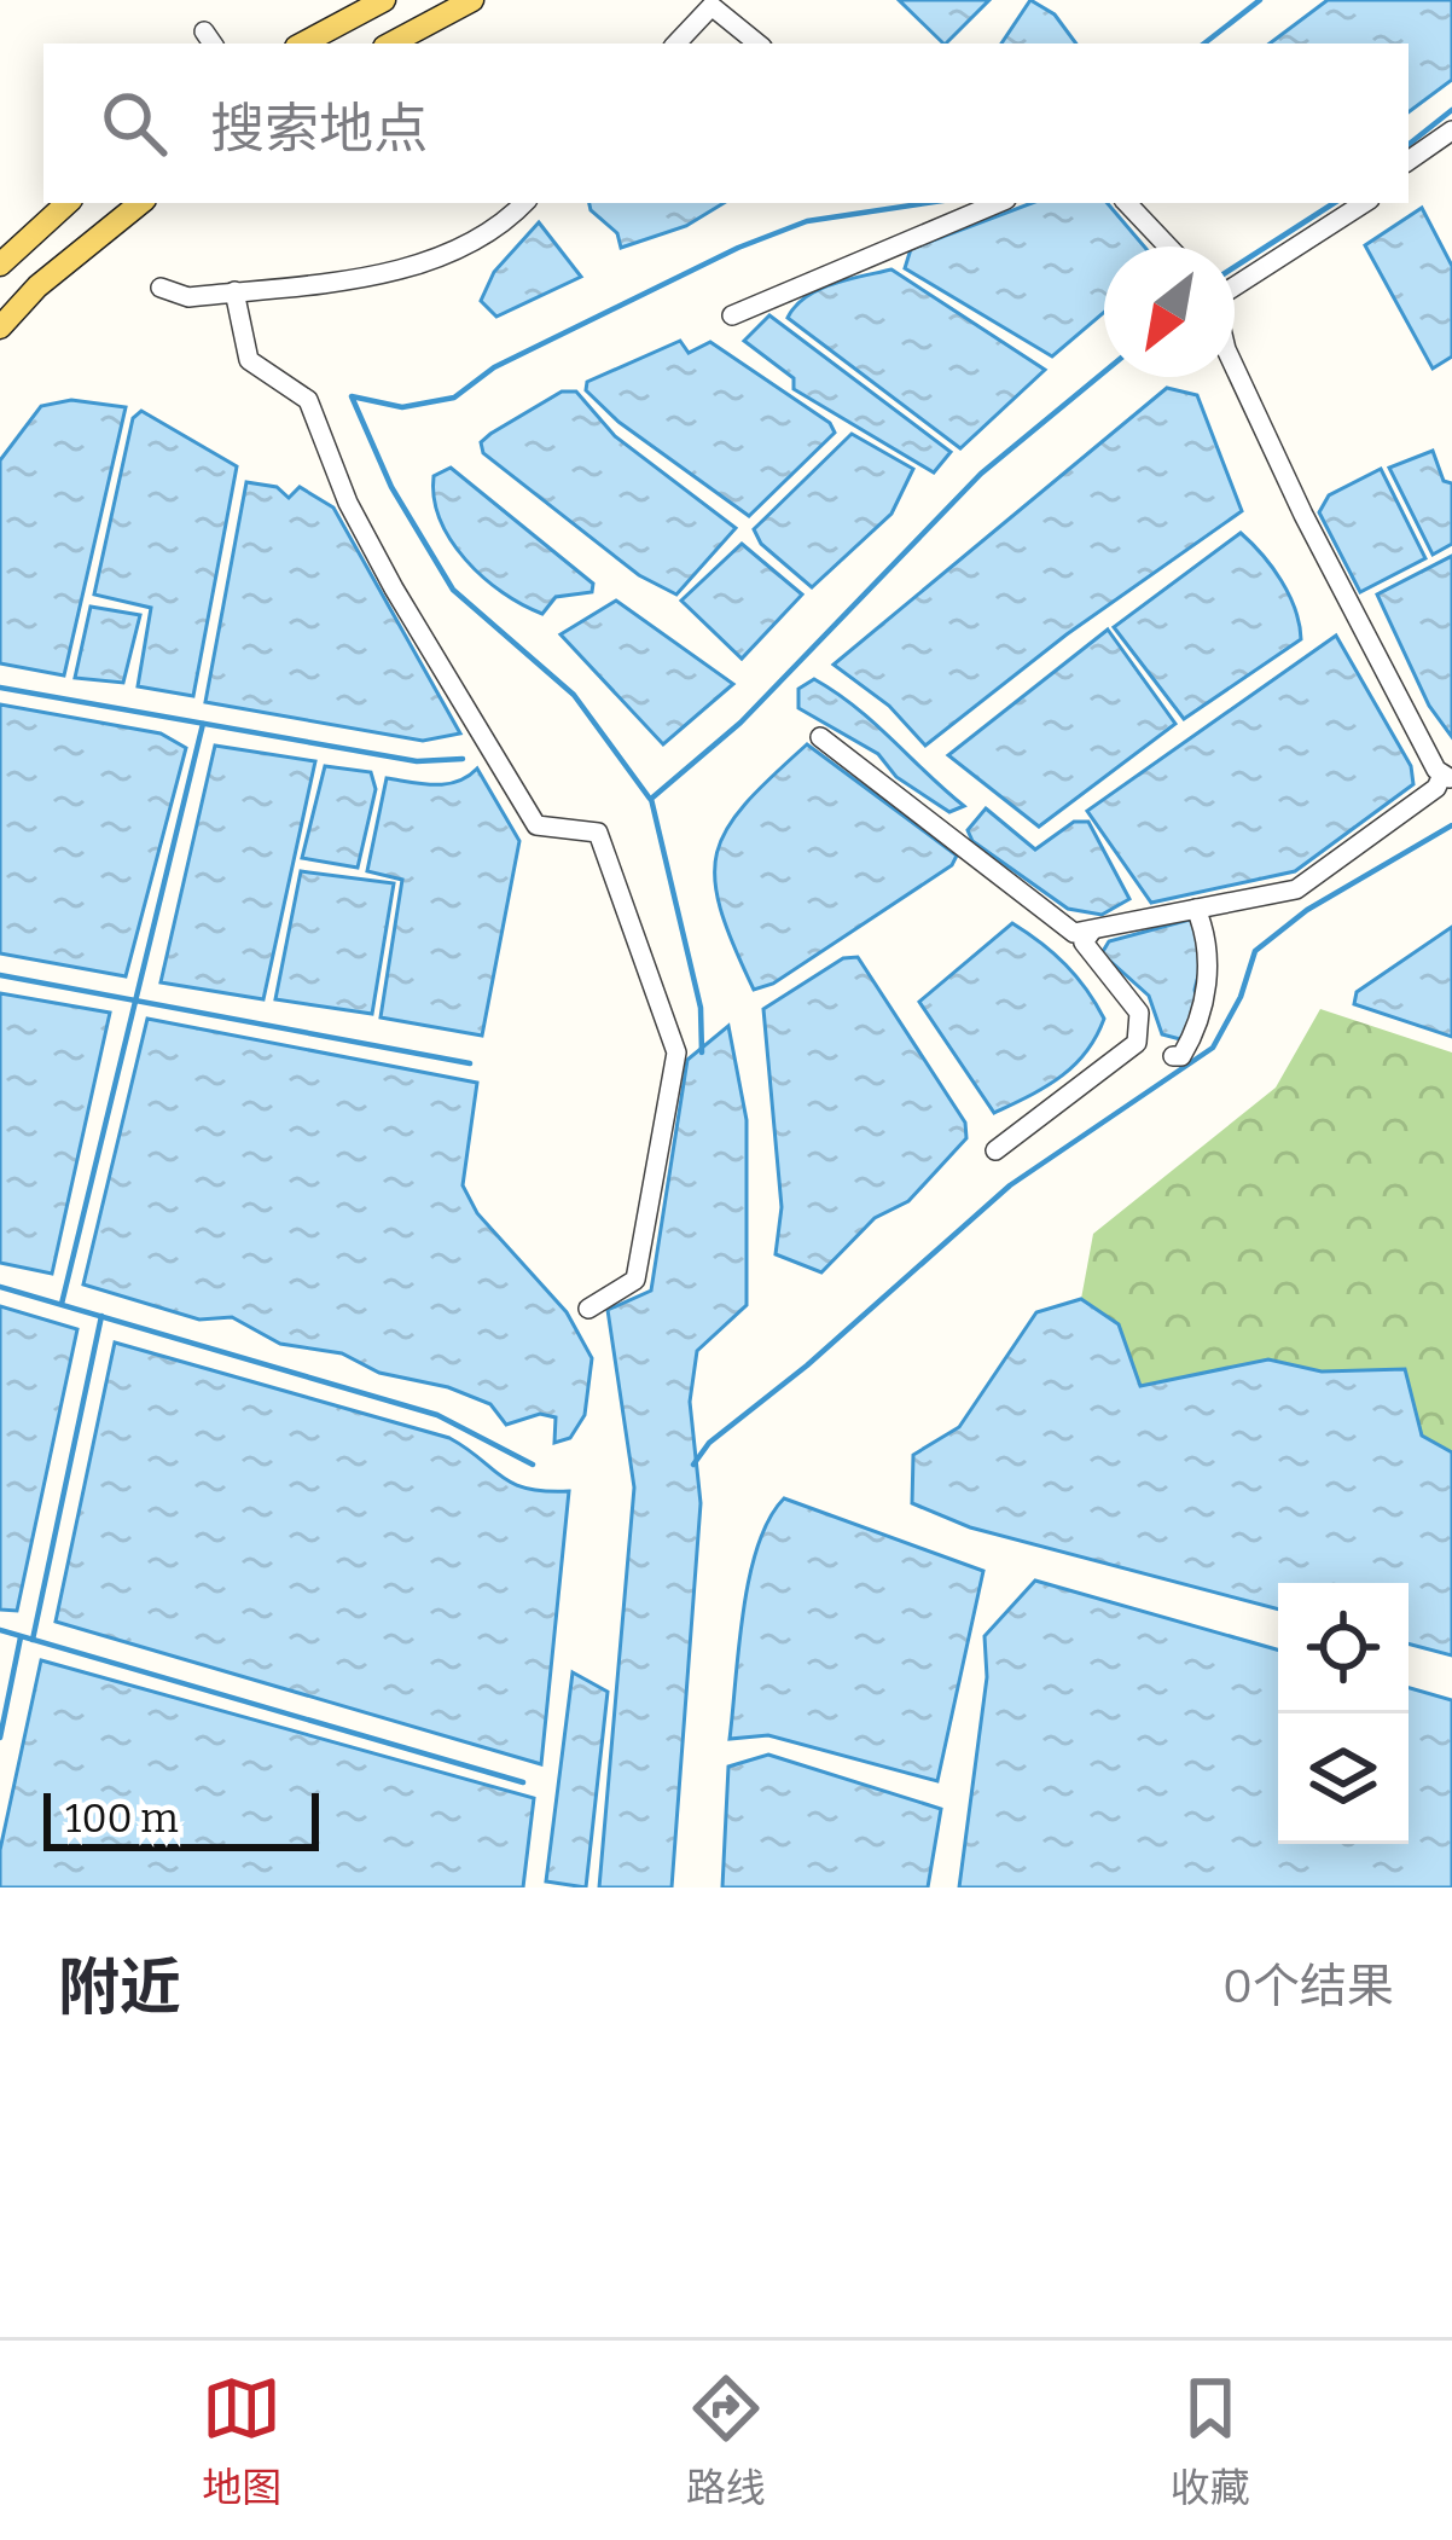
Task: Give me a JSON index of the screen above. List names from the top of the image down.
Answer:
{
  "scale_bar": "100 m",
  "north": "bottom left",
  "page": {
    "search": "搜索地点",
    "scale": "100 m",
    "heading": ["附近", "0个结果"],
    "nav": ["地图", "路线", "收藏"]
  }
}
